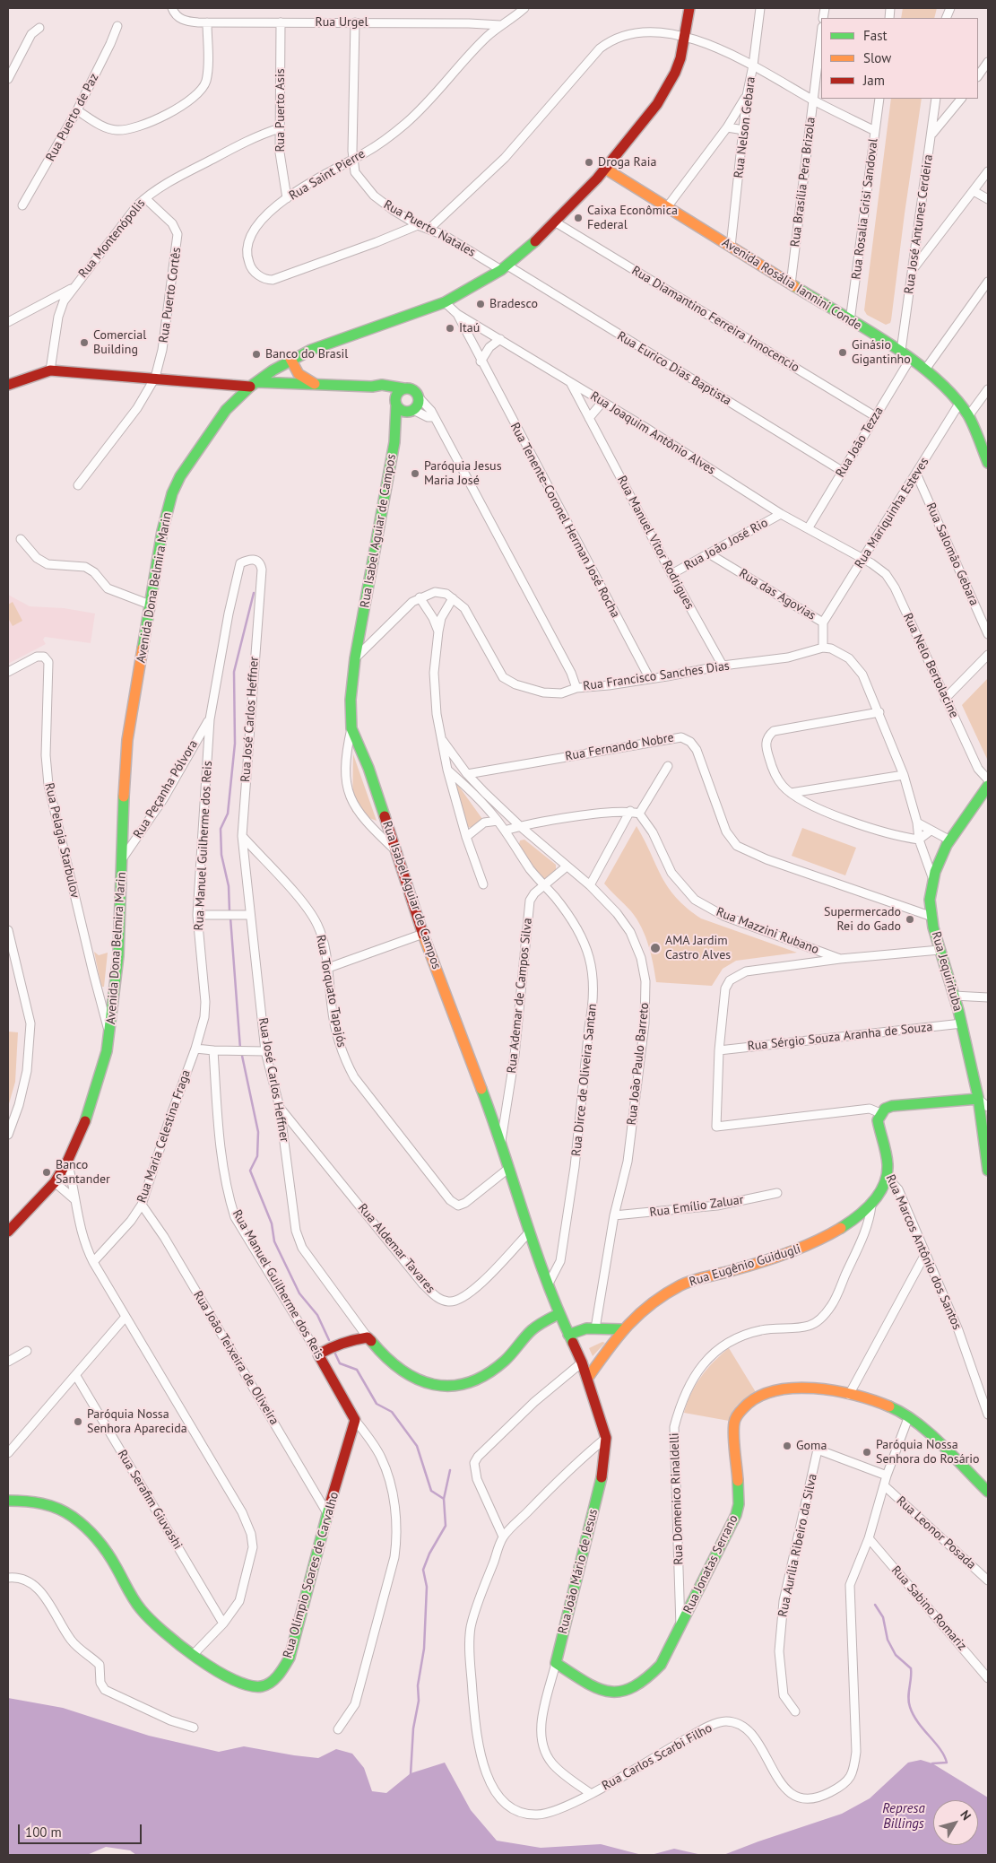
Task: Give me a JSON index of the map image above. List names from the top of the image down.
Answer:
{
  "streets": {
    "main road": [
      "Avenida Rosália Iannini Conde",
      "Rua Isabel Aguiar de Campos",
      "Avenida Dona Belmira Marin",
      "Rua José Carlos Heffner",
      "Rua Manuel Guilherme dos Reis",
      "Rua Jequirituba",
      "Rua Marcos Antônio dos Santos",
      "Rua Eugênio Guidugli",
      "Rua Jonatas Serrano",
      "Rua João Mário de Jesus",
      "Rua Olímpio Soares de Carvalho"
    ],
    "street": [
      "Rua Urgel",
      "Rua Puerto Asis",
      "Rua Puerto de Paz",
      "Rua Nelson Gebara",
      "Rua Saint Pierre",
      "Rua Brasília Pera Brizola",
      "Rua Rosalia Grisi Sandoval",
      "Rua José Antunes Cerdeira",
      "Rua Puerto Natales",
      "Rua Montenópolis",
      "Rua Puerto Cortês",
      "Rua Diamantino Ferreira Innocencio",
      "Rua Eurico Dias Baptista",
      "Rua Joaquim Antônio Alves",
      "Rua João Tezza",
      "Rua Mariquinha Esteves",
      "Rua Tenente-Coronel Herman José Rocha",
      "Rua Manuel Vitor Rodrigues",
      "Rua João José Rio",
      "Rua Salomão Gebara",
      "Rua das Agovias",
      "Rua Nelo Bertolacine",
      "Rua Francisco Sanches Dias",
      "Rua Fernando Nobre",
      "Rua Peçanha Pólvora",
      "Rua Pelagia Starbulov",
      "Rua Mazzini Rubano",
      "Rua Torquato Tapajós",
      "Rua Ademar de Campos Silva",
      "Rua Sérgio Souza Aranha de Souza",
      "Rua João Paulo Barreto",
      "Rua Dirce de Oliveira Santan",
      "Rua Maria Celestina Fraga",
      "Rua Emílio Zaluar",
      "Rua Aldemar Tavares",
      "Rua João Teixeira de Oliveira",
      "Rua Domenico Rinaldelli",
      "Rua Serafim Giuvashi",
      "Rua Leonor Posada",
      "Rua Aurília Ribeiro da Silva",
      "Rua Sabino Romariz",
      "Rua Carlos Scarbi Filho"
    ]
  },
  "crossings": [
    ["Rua Urgel", "Rua Puerto Asis"],
    ["Rua Urgel", "Rua Saint Pierre"],
    ["Rua Urgel", "Rua Puerto Natales"],
    ["Rua Puerto Asis", "Rua Saint Pierre"],
    ["Rua Puerto Asis", "Rua Montenópolis"],
    ["Rua Nelson Gebara", "Avenida Rosália Iannini Conde"],
    ["Rua Saint Pierre", "Rua Puerto Natales"],
    ["Rua Brasília Pera Brizola", "Avenida Rosália Iannini Conde"],
    ["Rua Rosalia Grisi Sandoval", "Avenida Rosália Iannini Conde"],
    ["Rua José Antunes Cerdeira", "Avenida Rosália Iannini Conde"],
    ["Rua Puerto Natales", "Rua Eurico Dias Baptista"],
    ["Rua Puerto Natales", "Avenida Dona Belmira Marin"],
    ["Rua Montenópolis", "Rua Puerto Cortês"],
    ["Avenida Rosália Iannini Conde", "Rua João Tezza"],
    ["Avenida Rosália Iannini Conde", "Rua Mariquinha Esteves"],
    ["Avenida Rosália Iannini Conde", "Avenida Dona Belmira Marin"],
    ["Rua Diamantino Ferreira Innocencio", "Rua João Tezza"],
    ["Rua Diamantino Ferreira Innocencio", "Avenida Dona Belmira Marin"],
    ["Rua Eurico Dias Baptista", "Rua João Tezza"],
    ["Rua Eurico Dias Baptista", "Avenida Dona Belmira Marin"],
    ["Rua Joaquim Antônio Alves", "Rua João Tezza"],
    ["Rua Joaquim Antônio Alves", "Rua Mariquinha Esteves"],
    ["Rua Joaquim Antônio Alves", "Rua Tenente-Coronel Herman José Rocha"],
    ["Rua Joaquim Antônio Alves", "Rua Manuel Vitor Rodrigues"],
    ["Rua Joaquim Antônio Alves", "Rua João José Rio"],
    ["Rua Joaquim Antônio Alves", "Avenida Dona Belmira Marin"],
    ["Rua Joaquim Antônio Alves", "Rua Nelo Bertolacine"],
    ["Rua Mariquinha Esteves", "Rua Salomão Gebara"],
    ["Rua Mariquinha Esteves", "Rua das Agovias"],
    ["Rua Mariquinha Esteves", "Rua Nelo Bertolacine"],
    ["Rua Tenente-Coronel Herman José Rocha", "Rua Francisco Sanches Dias"],
    ["Rua Isabel Aguiar de Campos", "Rua José Carlos Heffner"],
    ["Rua Isabel Aguiar de Campos", "Rua Torquato Tapajós"],
    ["Rua Isabel Aguiar de Campos", "Rua Ademar de Campos Silva"],
    ["Rua Isabel Aguiar de Campos", "Rua Dirce de Oliveira Santan"],
    ["Rua Isabel Aguiar de Campos", "Rua Aldemar Tavares"],
    ["Rua Isabel Aguiar de Campos", "Rua João Mário de Jesus"],
    ["Rua Manuel Vitor Rodrigues", "Rua João José Rio"],
    ["Rua Manuel Vitor Rodrigues", "Rua Francisco Sanches Dias"],
    ["Rua João José Rio", "Rua das Agovias"],
    ["Avenida Dona Belmira Marin", "Rua Peçanha Pólvora"],
    ["Avenida Dona Belmira Marin", "Rua Pelagia Starbulov"],
    ["Rua das Agovias", "Rua Francisco Sanches Dias"],
    ["Rua José Carlos Heffner", "Rua Manuel Guilherme dos Reis"],
    ["Rua José Carlos Heffner", "Rua Torquato Tapajós"],
    ["Rua José Carlos Heffner", "Rua Aldemar Tavares"],
    ["Rua Fernando Nobre", "Rua Jequirituba"],
    ["Rua Fernando Nobre", "Rua João Paulo Barreto"],
    ["Rua Peçanha Pólvora", "Rua Manuel Guilherme dos Reis"],
    ["Rua Manuel Guilherme dos Reis", "Rua Maria Celestina Fraga"],
    ["Rua Manuel Guilherme dos Reis", "Rua Olímpio Soares de Carvalho"],
    ["Rua Jequirituba", "Rua Sérgio Souza Aranha de Souza"],
    ["Rua Ademar de Campos Silva", "Rua João Paulo Barreto"],
    ["Rua Ademar de Campos Silva", "Rua Dirce de Oliveira Santan"],
    ["Rua João Paulo Barreto", "Rua Emílio Zaluar"],
    ["Rua Maria Celestina Fraga", "Rua João Teixeira de Oliveira"],
    ["Rua Eugênio Guidugli", "Rua Domenico Rinaldelli"],
    ["Rua Eugênio Guidugli", "Rua João Mário de Jesus"],
    ["Rua João Teixeira de Oliveira", "Rua Olímpio Soares de Carvalho"],
    ["Rua Domenico Rinaldelli", "Rua Jonatas Serrano"],
    ["Rua Leonor Posada", "Rua Carlos Scarbi Filho"],
    ["Rua Aurília Ribeiro da Silva", "Rua Carlos Scarbi Filho"],
    ["Rua Jonatas Serrano", "Rua João Mário de Jesus"],
    ["Rua Jonatas Serrano", "Rua Carlos Scarbi Filho"],
    ["Rua João Mário de Jesus", "Rua Carlos Scarbi Filho"],
    ["Rua Sabino Romariz", "Rua Carlos Scarbi Filho"]
  ],
  "water": ["Represa Billings"],
  "places": [
    "Droga Raia",
    "Caixa Econômica Federal",
    "Bradesco",
    "Itaú",
    "Comercial Building",
    "Ginásio Gigantinho",
    "Banco do Brasil",
    "Paróquia Jesus Maria José",
    "Supermercado Rei do Gado",
    "AMA Jardim Castro Alves",
    "Banco Santander",
    "Paróquia Nossa Senhora Aparecida",
    "Goma",
    "Paróquia Nossa Senhora do Rosário"
  ],
  "legend": ["Fast", "Slow", "Jam"],
  "scale_bar": "100 m",
  "north": "top right"
}
